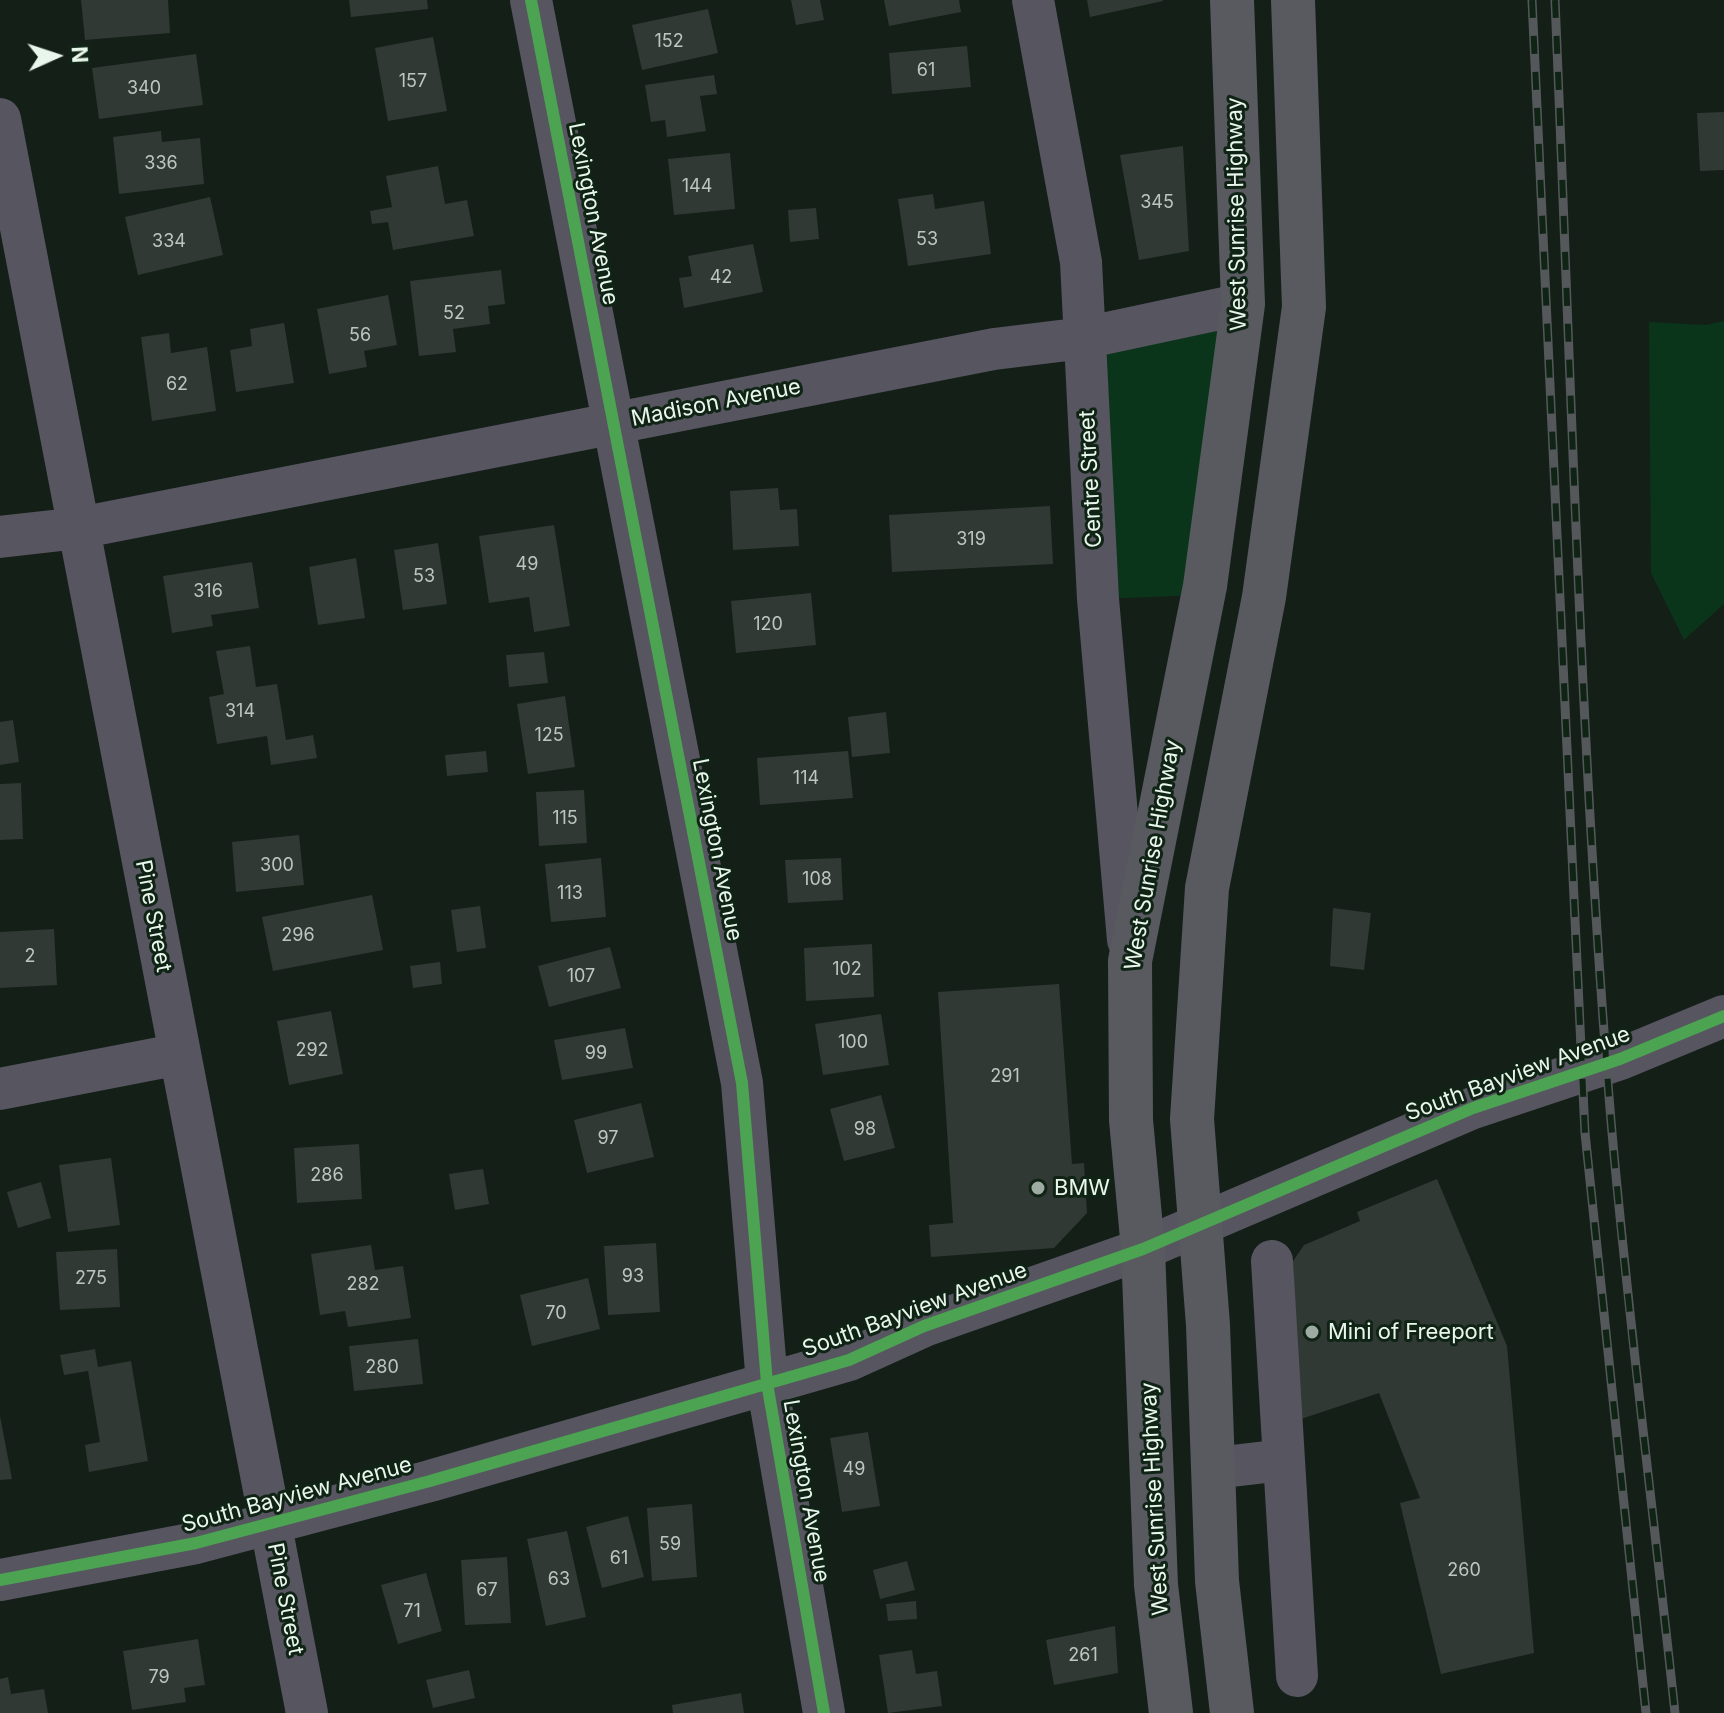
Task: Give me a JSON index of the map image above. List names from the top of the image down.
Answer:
{
  "streets": {
    "highway": ["West Sunrise Highway"],
    "street": [
      "Lexington Avenue",
      "Madison Avenue",
      "Centre Street",
      "Pine Street",
      "South Bayview Avenue"
    ]
  },
  "crossings": [
    ["Lexington Avenue", "Madison Avenue"],
    ["Lexington Avenue", "South Bayview Avenue"],
    ["West Sunrise Highway", "Madison Avenue"],
    ["West Sunrise Highway", "Centre Street"],
    ["West Sunrise Highway", "South Bayview Avenue"],
    ["Madison Avenue", "Centre Street"],
    ["Madison Avenue", "Pine Street"],
    ["Pine Street", "South Bayview Avenue"]
  ],
  "places": ["BMW", "Mini of Freeport"],
  "house_numbers": [
    "152",
    "61",
    "157",
    "340",
    "336",
    "144",
    "345",
    "53",
    "334",
    "42",
    "52",
    "56",
    "62",
    "319",
    "49",
    "53",
    "316",
    "120",
    "314",
    "125",
    "114",
    "115",
    "300",
    "108",
    "113",
    "296",
    "2",
    "102",
    "107",
    "100",
    "292",
    "99",
    "291",
    "98",
    "97",
    "286",
    "93",
    "275",
    "282",
    "70",
    "280",
    "49",
    "59",
    "61",
    "260",
    "63",
    "67",
    "71",
    "261",
    "79"
  ],
  "north": "right"
}
